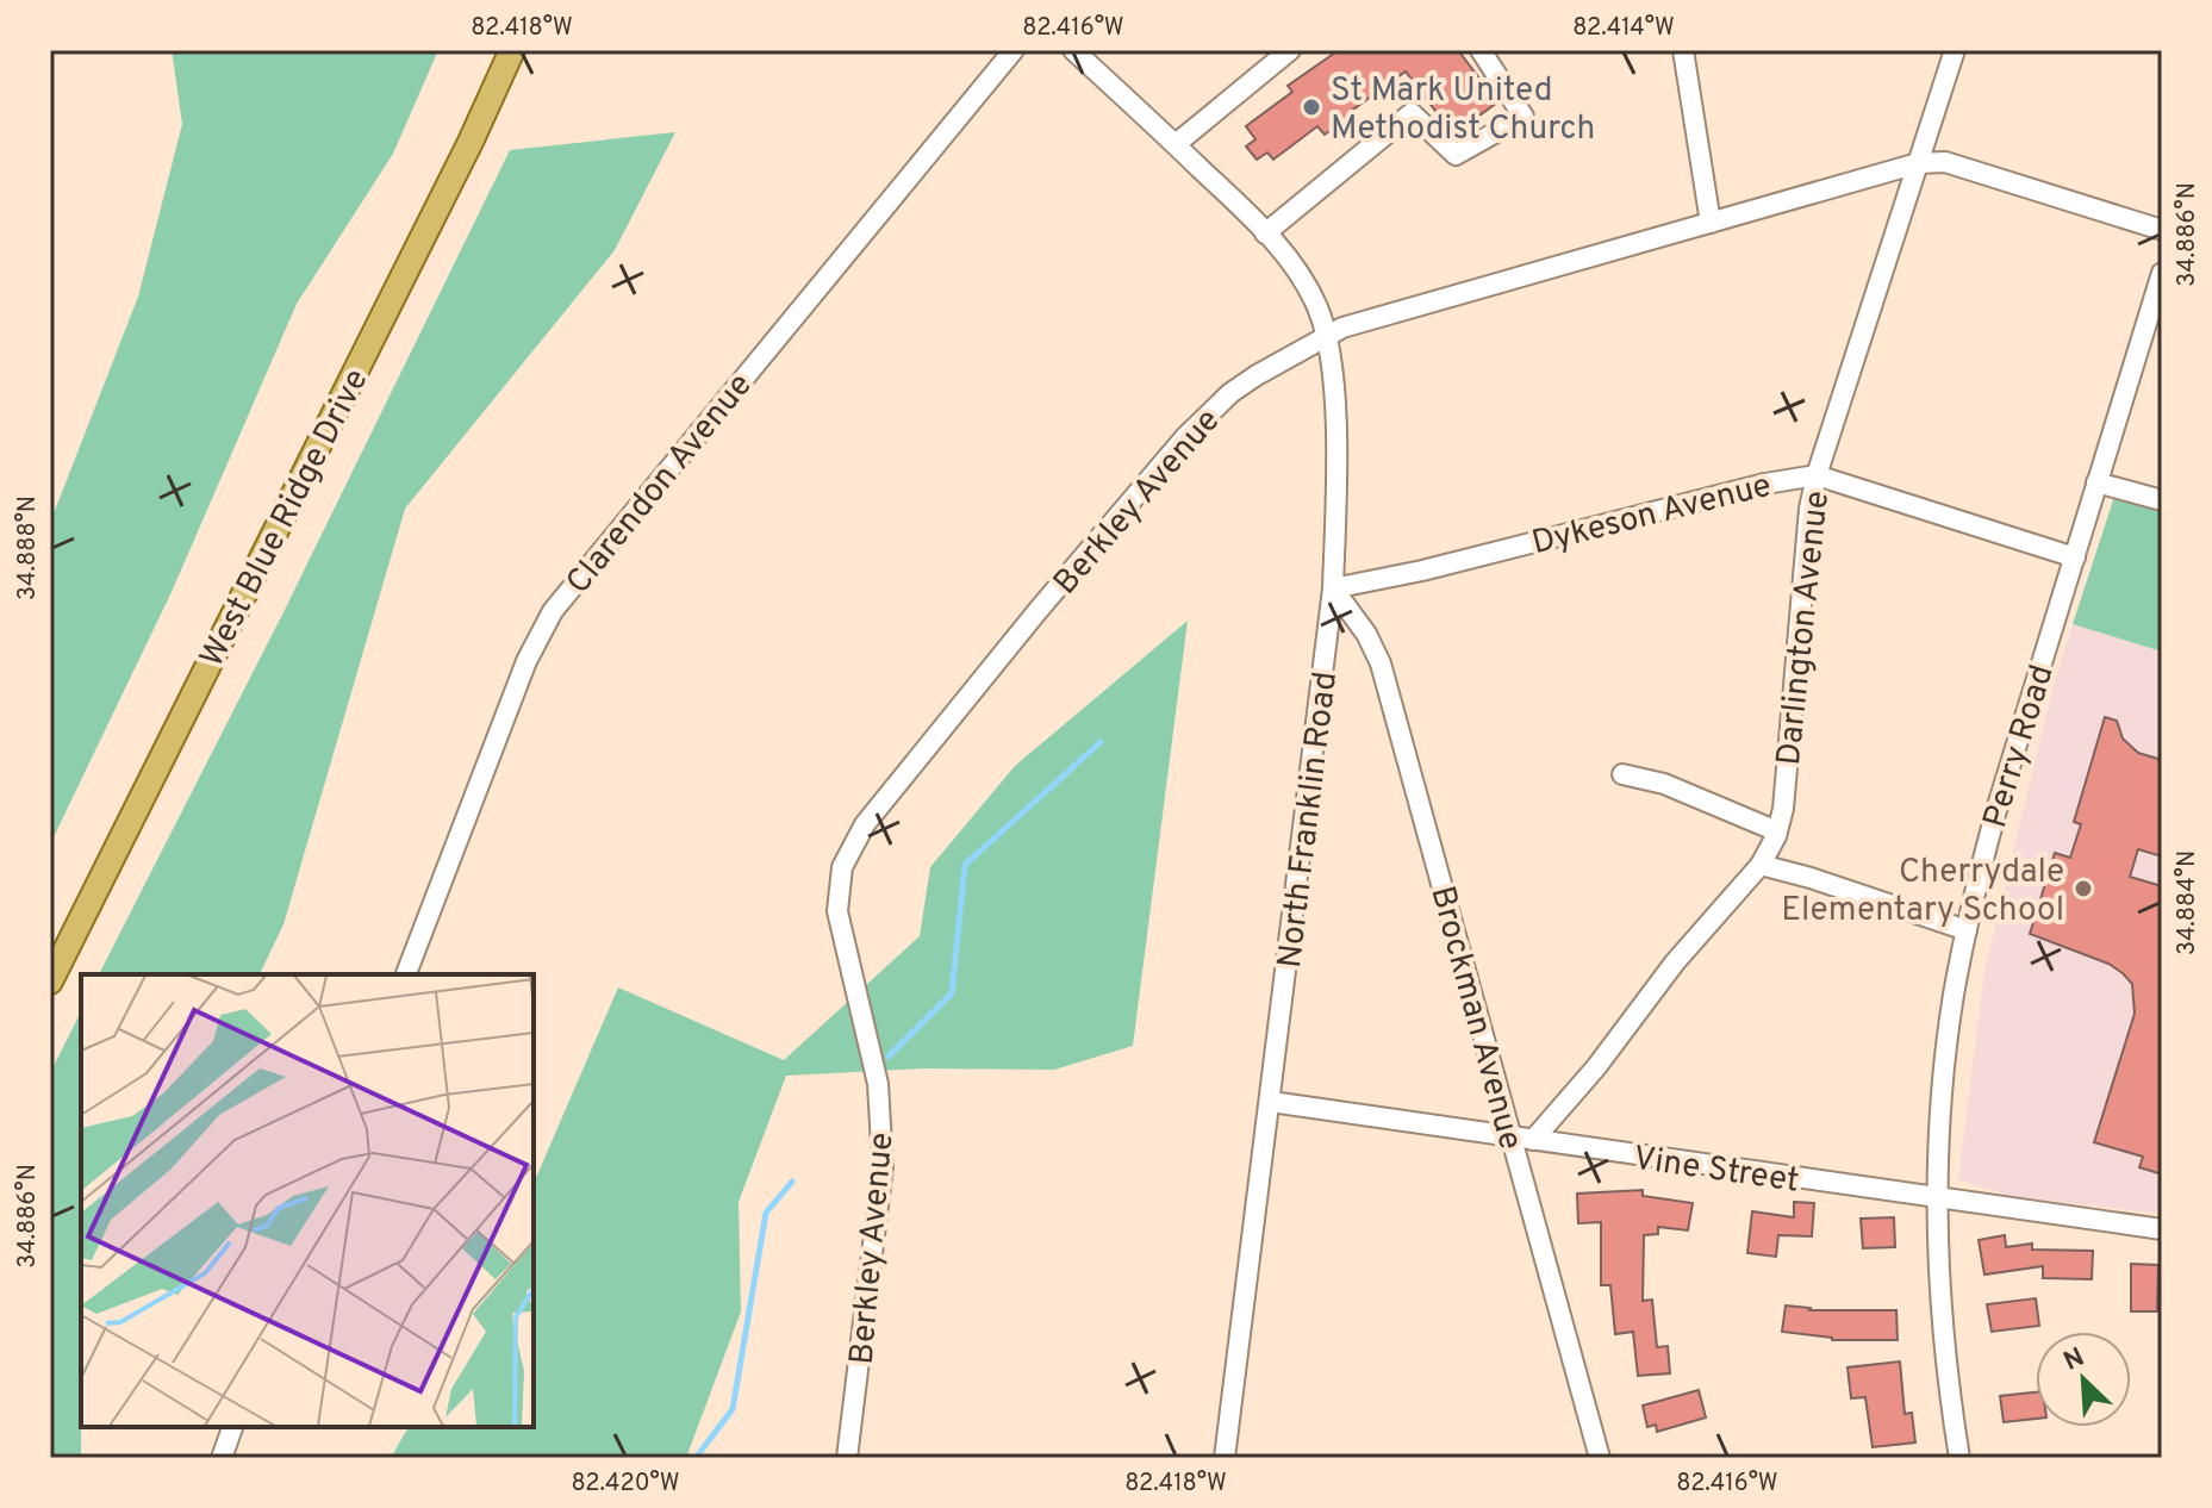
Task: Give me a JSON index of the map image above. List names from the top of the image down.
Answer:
{
  "streets": {
    "main road": ["West Blue Ridge Drive"],
    "street": [
      "Clarendon Avenue",
      "Berkley Avenue",
      "Dykeson Avenue",
      "Darlington Avenue",
      "Perry Road",
      "North Franklin Road",
      "Brockman Avenue",
      "Vine Street"
    ]
  },
  "crossings": [
    ["Berkley Avenue", "Darlington Avenue"],
    ["Berkley Avenue", "North Franklin Road"],
    ["Dykeson Avenue", "Darlington Avenue"],
    ["Dykeson Avenue", "Perry Road"],
    ["Dykeson Avenue", "North Franklin Road"],
    ["Dykeson Avenue", "Brockman Avenue"],
    ["Darlington Avenue", "Vine Street"],
    ["Perry Road", "Vine Street"],
    ["North Franklin Road", "Brockman Avenue"],
    ["North Franklin Road", "Vine Street"],
    ["Brockman Avenue", "Vine Street"]
  ],
  "places": ["St Mark United Methodist Church", "Cherrydale Elementary School"],
  "north": "top left",
  "coordinates": [
    "82.418°W",
    "82.416°W",
    "82.414°W",
    "34.886°N",
    "34.888°N",
    "34.884°N",
    "82.420°W"
  ]
}
